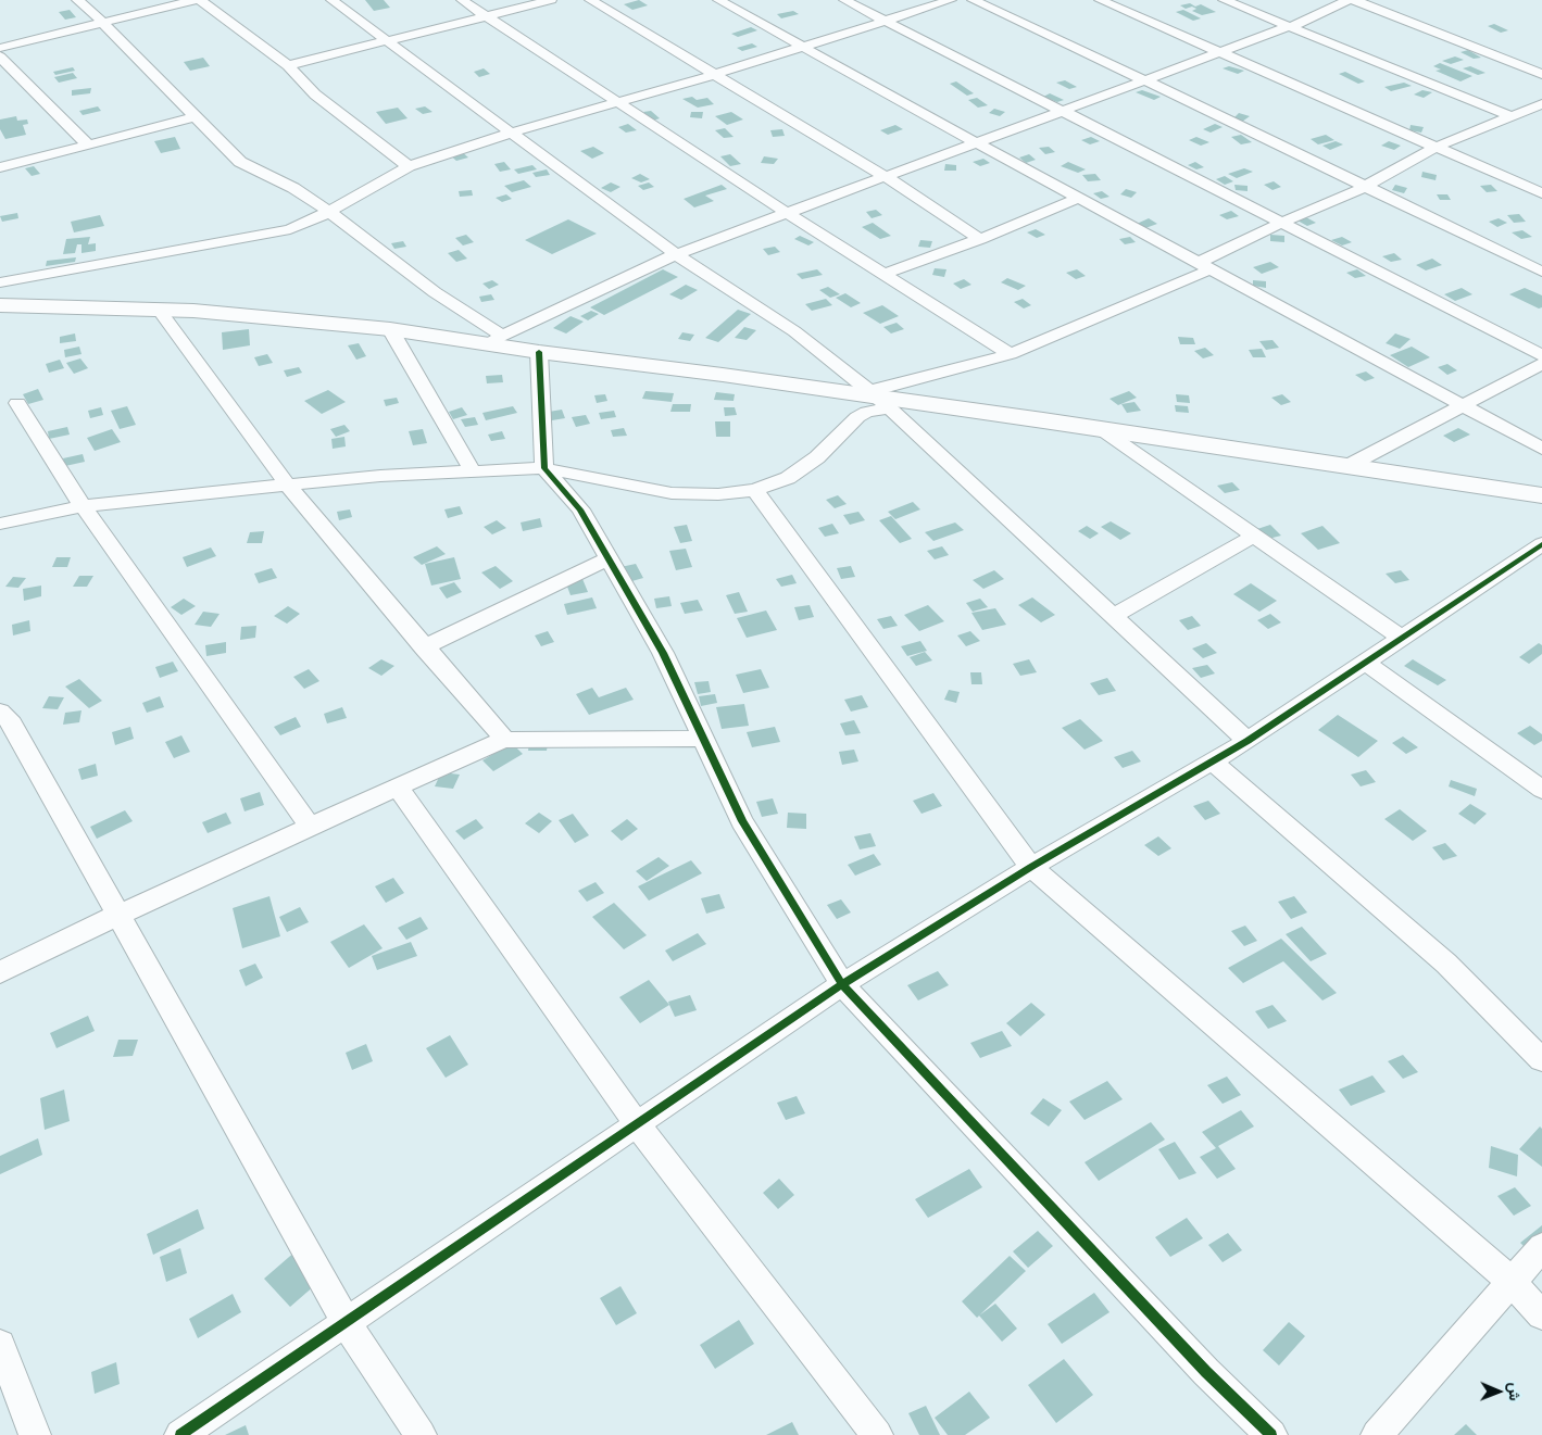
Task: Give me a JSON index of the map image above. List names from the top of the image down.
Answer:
{
  "north": "right"
}
